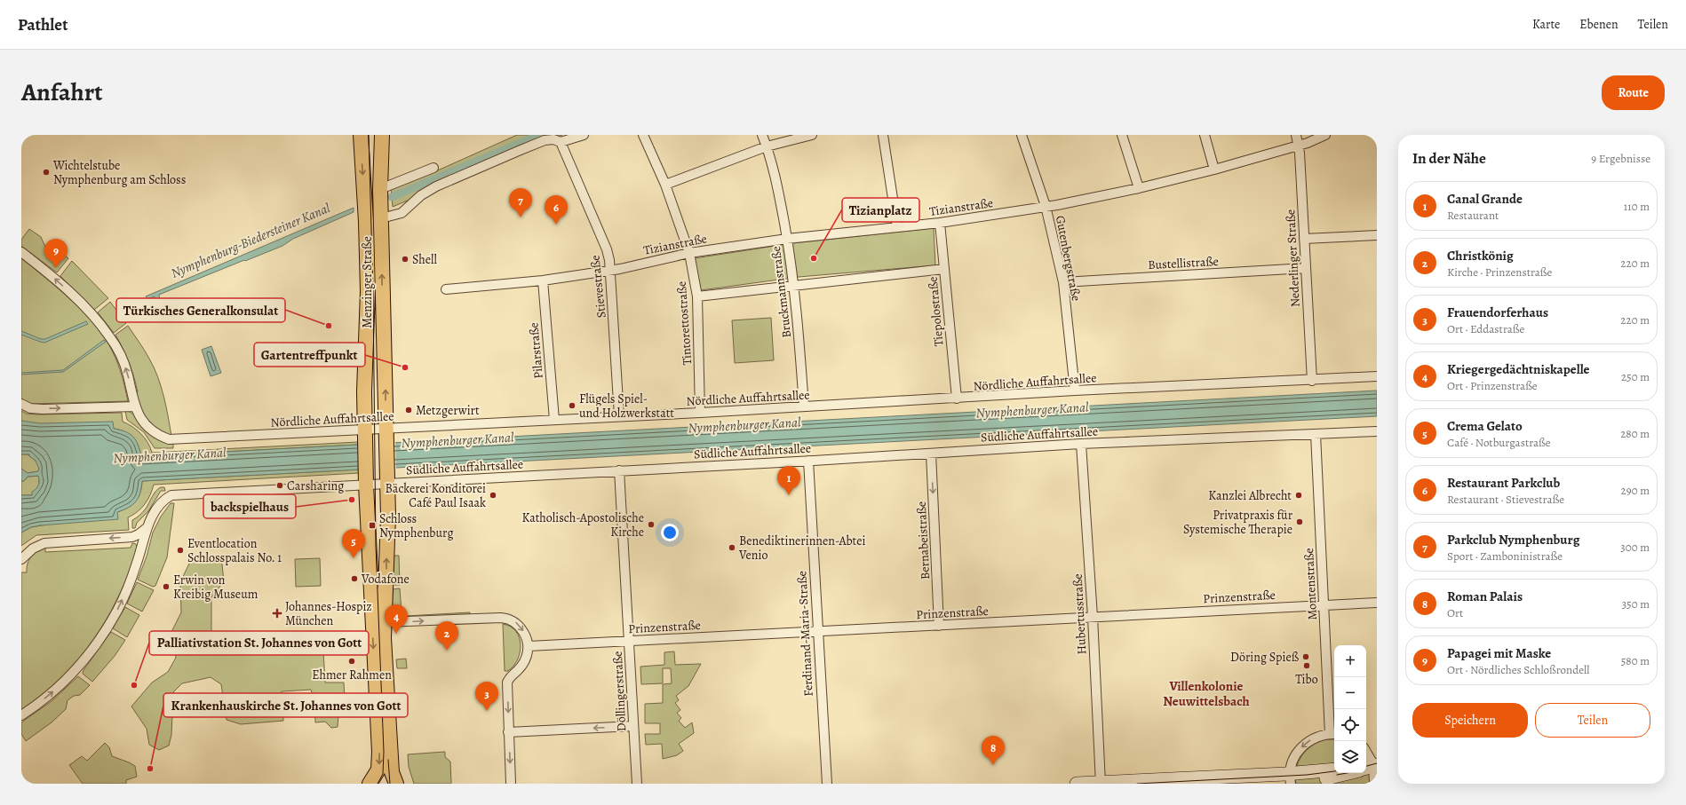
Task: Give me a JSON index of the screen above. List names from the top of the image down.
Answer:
{
  "streets": {
    "main road": ["Menzinger Straße"],
    "street": [
      "Tizianstraße",
      "Gutenbergstraße",
      "Nederlinger Straße",
      "Bustellistraße",
      "Stievestraße",
      "Bruckmannstraße",
      "Tiepolostraße",
      "Tintorettostraße",
      "Pilarstraße",
      "Nördliche Auffahrtsallee",
      "Südliche Auffahrtsallee",
      "Bernabeistraße",
      "Montenstraße",
      "Prinzenstraße",
      "Hubertusstraße",
      "Ferdinand-Maria-Straße",
      "Döllingerstraße"
    ]
  },
  "crossings": [
    ["Tizianstraße", "Gutenbergstraße"],
    ["Tizianstraße", "Nederlinger Straße"],
    ["Tizianstraße", "Stievestraße"],
    ["Tizianstraße", "Bruckmannstraße"],
    ["Tizianstraße", "Tiepolostraße"],
    ["Tizianstraße", "Tintorettostraße"],
    ["Tizianstraße", "Pilarstraße"],
    ["Gutenbergstraße", "Bustellistraße"],
    ["Gutenbergstraße", "Nördliche Auffahrtsallee"],
    ["Nederlinger Straße", "Bustellistraße"],
    ["Nederlinger Straße", "Nördliche Auffahrtsallee"],
    ["Menzinger Straße", "Nördliche Auffahrtsallee"],
    ["Menzinger Straße", "Südliche Auffahrtsallee"],
    ["Stievestraße", "Nördliche Auffahrtsallee"],
    ["Bruckmannstraße", "Nördliche Auffahrtsallee"],
    ["Tiepolostraße", "Nördliche Auffahrtsallee"],
    ["Tintorettostraße", "Nördliche Auffahrtsallee"],
    ["Pilarstraße", "Nördliche Auffahrtsallee"],
    ["Südliche Auffahrtsallee", "Bernabeistraße"],
    ["Südliche Auffahrtsallee", "Montenstraße"],
    ["Südliche Auffahrtsallee", "Hubertusstraße"],
    ["Südliche Auffahrtsallee", "Ferdinand-Maria-Straße"],
    ["Südliche Auffahrtsallee", "Döllingerstraße"],
    ["Bernabeistraße", "Prinzenstraße"],
    ["Montenstraße", "Prinzenstraße"],
    ["Prinzenstraße", "Hubertusstraße"],
    ["Prinzenstraße", "Ferdinand-Maria-Straße"],
    ["Prinzenstraße", "Döllingerstraße"]
  ],
  "one_way": ["Bernabeistraße"],
  "districts": ["Villenkolonie Neuwittelsbach"],
  "water": ["Nymphenburg-Biedersteiner Kanal", "Nymphenburger Kanal"],
  "places": {
    "other": [
      "Wichtelstube Nymphenburg am Schloss",
      "Tizianplatz",
      "Shell",
      "Türkisches Generalkonsulat",
      "Gartentreffpunkt",
      "Flügels Spiel- und Holzwerkstatt",
      "Metzgerwirt",
      "Carsharing",
      "Bäckerei Konditorei Café Paul Isaak",
      "Kanzlei Albrecht",
      "backspielhaus",
      "Privatpraxis für Systemische Therapie",
      "Katholisch-Apostolische Kirche",
      "Benediktinerinnen-Abtei Venio",
      "Eventlocation Schlosspalais No. 1",
      "Vodafone",
      "Erwin von Kreibig Museum",
      "Döring Spieß",
      "Ehmer Rahmen",
      "Tibo",
      "Palliativstation St. Johannes von Gott",
      "Krankenhauskirche St. Johannes von Gott"
    ],
    "transit": ["Schloss Nymphenburg"],
    "health": ["Johannes-Hospiz München"]
  },
  "page": {
    "header": "Pathlet",
    "nav": ["Karte", "Ebenen", "Teilen"],
    "title": "Anfahrt",
    "buttons": [
      "Route",
      ["Speichern", "Teilen"]
    ],
    "heading": ["In der Nähe", "9 Ergebnisse"],
    "list": [
      {
        "mark": "1",
        "name": "Canal Grande",
        "note": "Restaurant",
        "value": "110 m"
      },
      {
        "mark": "2",
        "name": "Christkönig",
        "note": "Kirche · Prinzenstraße",
        "value": "220 m"
      },
      {
        "mark": "3",
        "name": "Frauendorferhaus",
        "note": "Ort · Eddastraße",
        "value": "220 m"
      },
      {
        "mark": "4",
        "name": "Kriegergedächtniskapelle",
        "note": "Ort · Prinzenstraße",
        "value": "250 m"
      },
      {
        "mark": "5",
        "name": "Crema Gelato",
        "note": "Café · Notburgastraße",
        "value": "280 m"
      },
      {
        "mark": "6",
        "name": "Restaurant Parkclub",
        "note": "Restaurant · Stievestraße",
        "value": "290 m"
      },
      {
        "mark": "7",
        "name": "Parkclub Nymphenburg",
        "note": "Sport · Zamboninistraße",
        "value": "300 m"
      },
      {
        "mark": "8",
        "name": "Roman Palais",
        "note": "Ort",
        "value": "350 m"
      },
      {
        "mark": "9",
        "name": "Papagei mit Maske",
        "note": "Ort · Nördliches Schloßrondell",
        "value": "580 m"
      }
    ],
    "pins": [
      "7",
      "6",
      "9",
      "1",
      "5",
      "4",
      "2",
      "3",
      "8"
    ],
    "map_buttons": ["+", "−"]
  }
}
